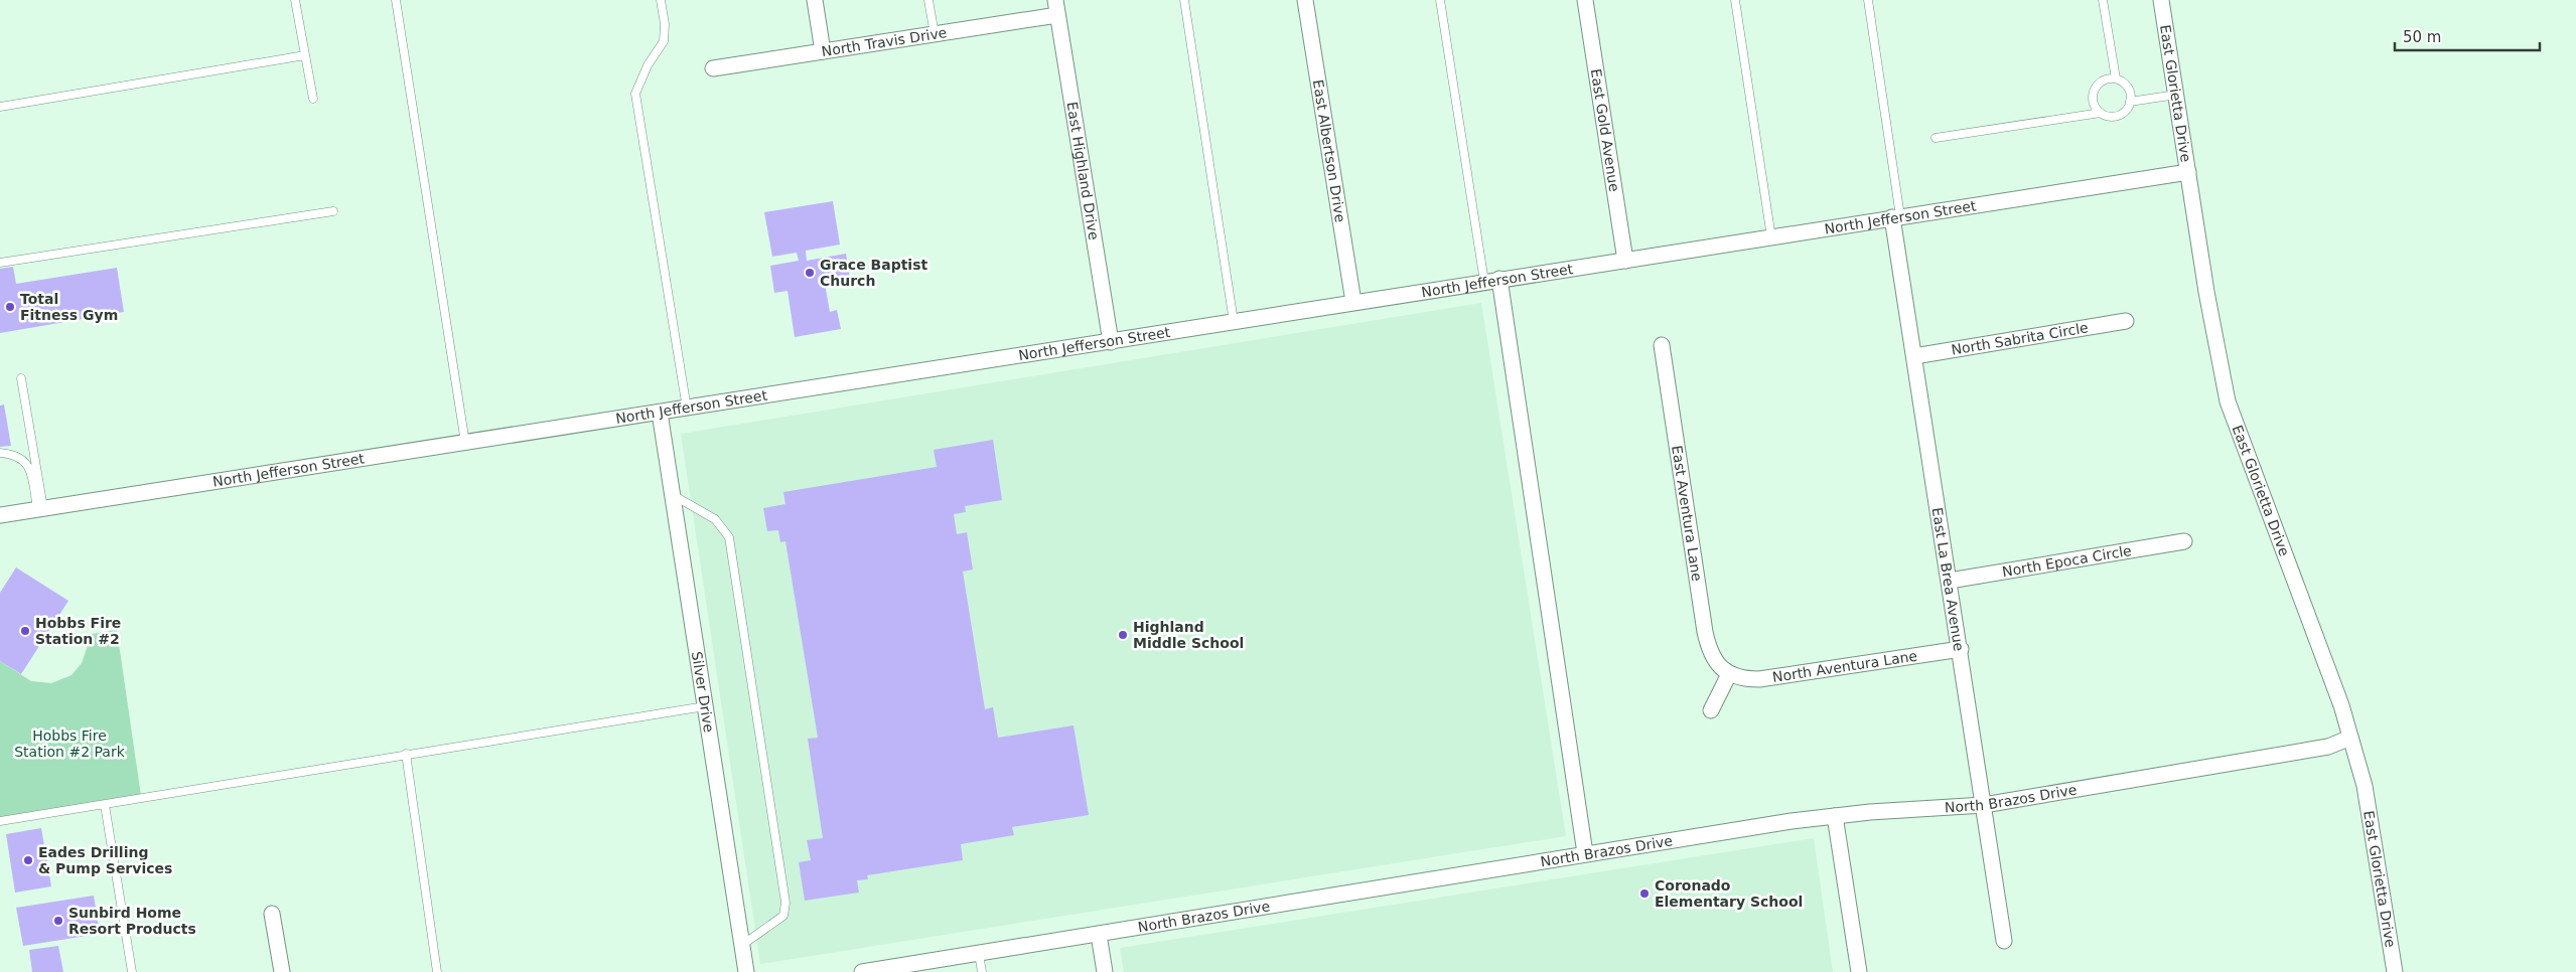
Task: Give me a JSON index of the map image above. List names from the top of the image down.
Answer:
{
  "streets": {
    "street": [
      "North Travis Drive",
      "East Glorietta Drive",
      "East Gold Avenue",
      "East Albertson Drive",
      "East Highland Drive",
      "North Jefferson Street",
      "North Sabrita Circle",
      "East Aventura Lane",
      "North Epoca Circle",
      "East La Brea Avenue",
      "North Aventura Lane",
      "Silver Drive",
      "North Brazos Drive"
    ]
  },
  "crossings": [
    ["North Travis Drive", "East Highland Drive"],
    ["East Glorietta Drive", "North Jefferson Street"],
    ["East Glorietta Drive", "North Brazos Drive"],
    ["East Gold Avenue", "North Jefferson Street"],
    ["East Albertson Drive", "North Jefferson Street"],
    ["East Highland Drive", "North Jefferson Street"],
    ["North Jefferson Street", "East La Brea Avenue"],
    ["North Jefferson Street", "Silver Drive"],
    ["North Sabrita Circle", "East La Brea Avenue"],
    ["East Aventura Lane", "North Aventura Lane"],
    ["North Epoca Circle", "East La Brea Avenue"],
    ["East La Brea Avenue", "North Aventura Lane"],
    ["East La Brea Avenue", "North Brazos Drive"]
  ],
  "parks": ["Hobbs Fire Station #2 Park"],
  "places": [
    "Grace Baptist Church",
    "Total Fitness Gym",
    "Hobbs Fire Station #2",
    "Highland Middle School",
    "Eades Drilling & Pump Services",
    "Coronado Elementary School",
    "Sunbird Home Resort Products"
  ],
  "scale_bar": "50 m"
}
